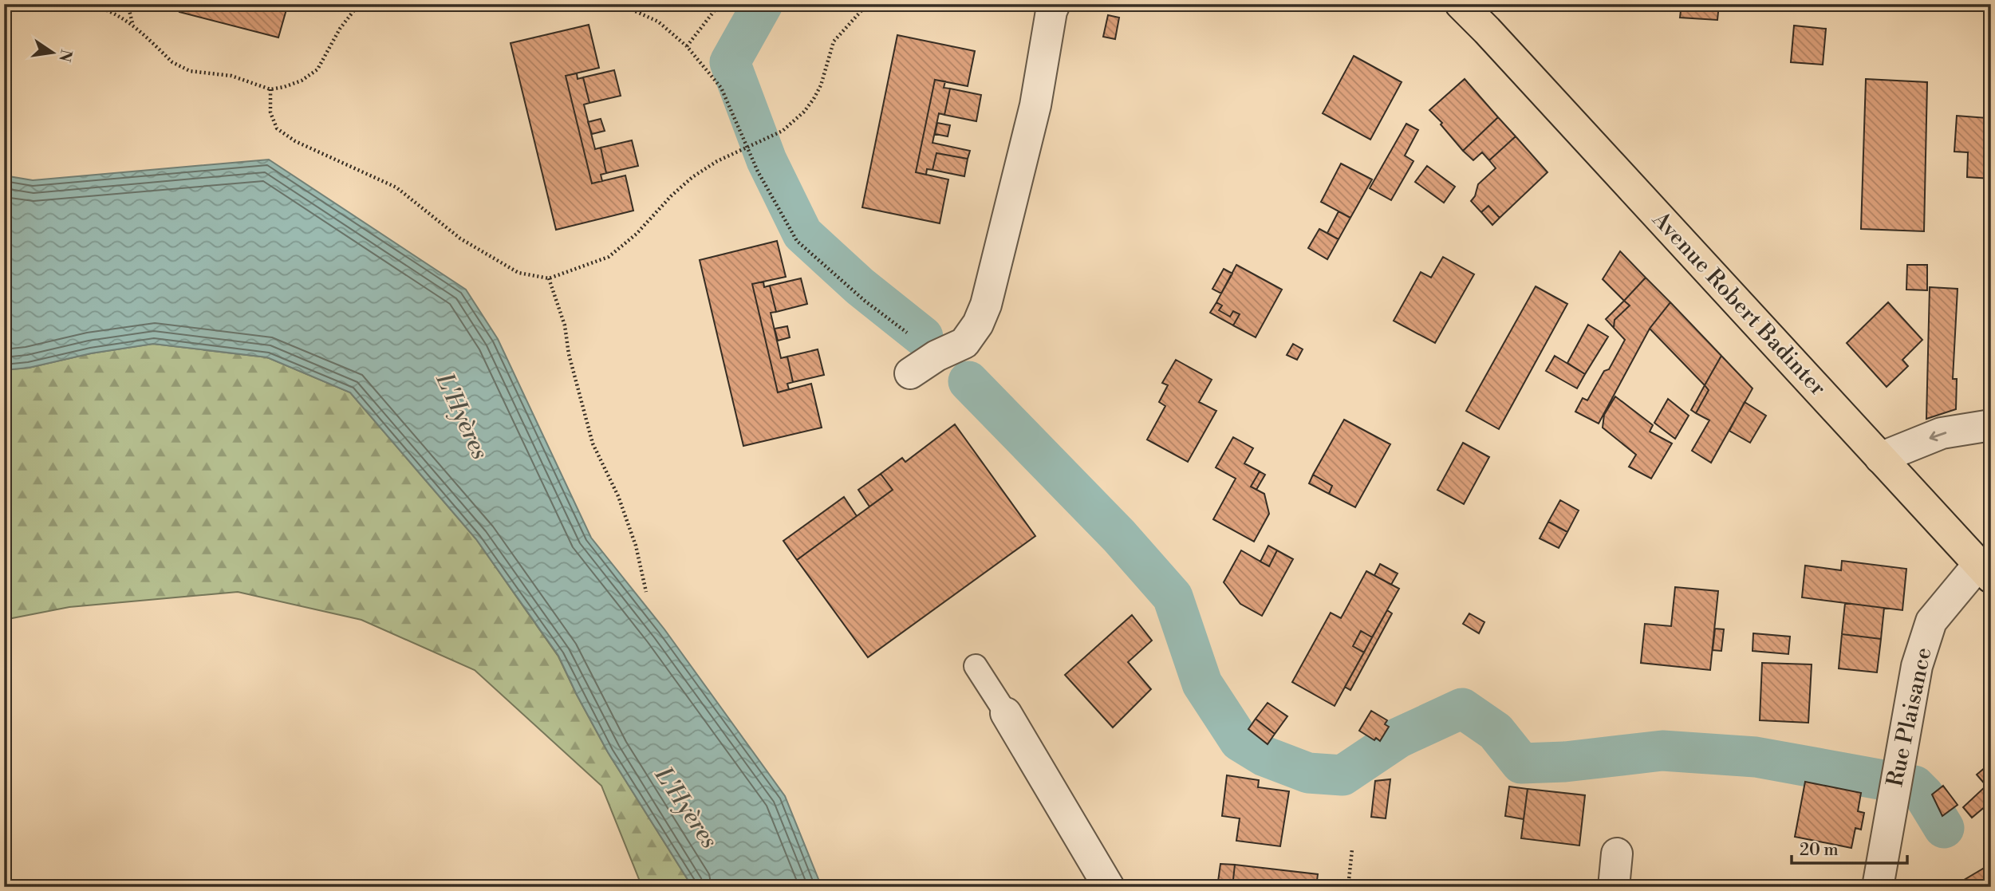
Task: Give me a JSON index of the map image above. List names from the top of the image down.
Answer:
{
  "streets": {
    "main road": ["Avenue Robert Badinter"],
    "street": ["Rue Plaisance"]
  },
  "crossings": [
    ["Avenue Robert Badinter", "Rue Plaisance"]
  ],
  "water": ["L'Hyères"],
  "scale_bar": "20 m",
  "north": "right"
}
